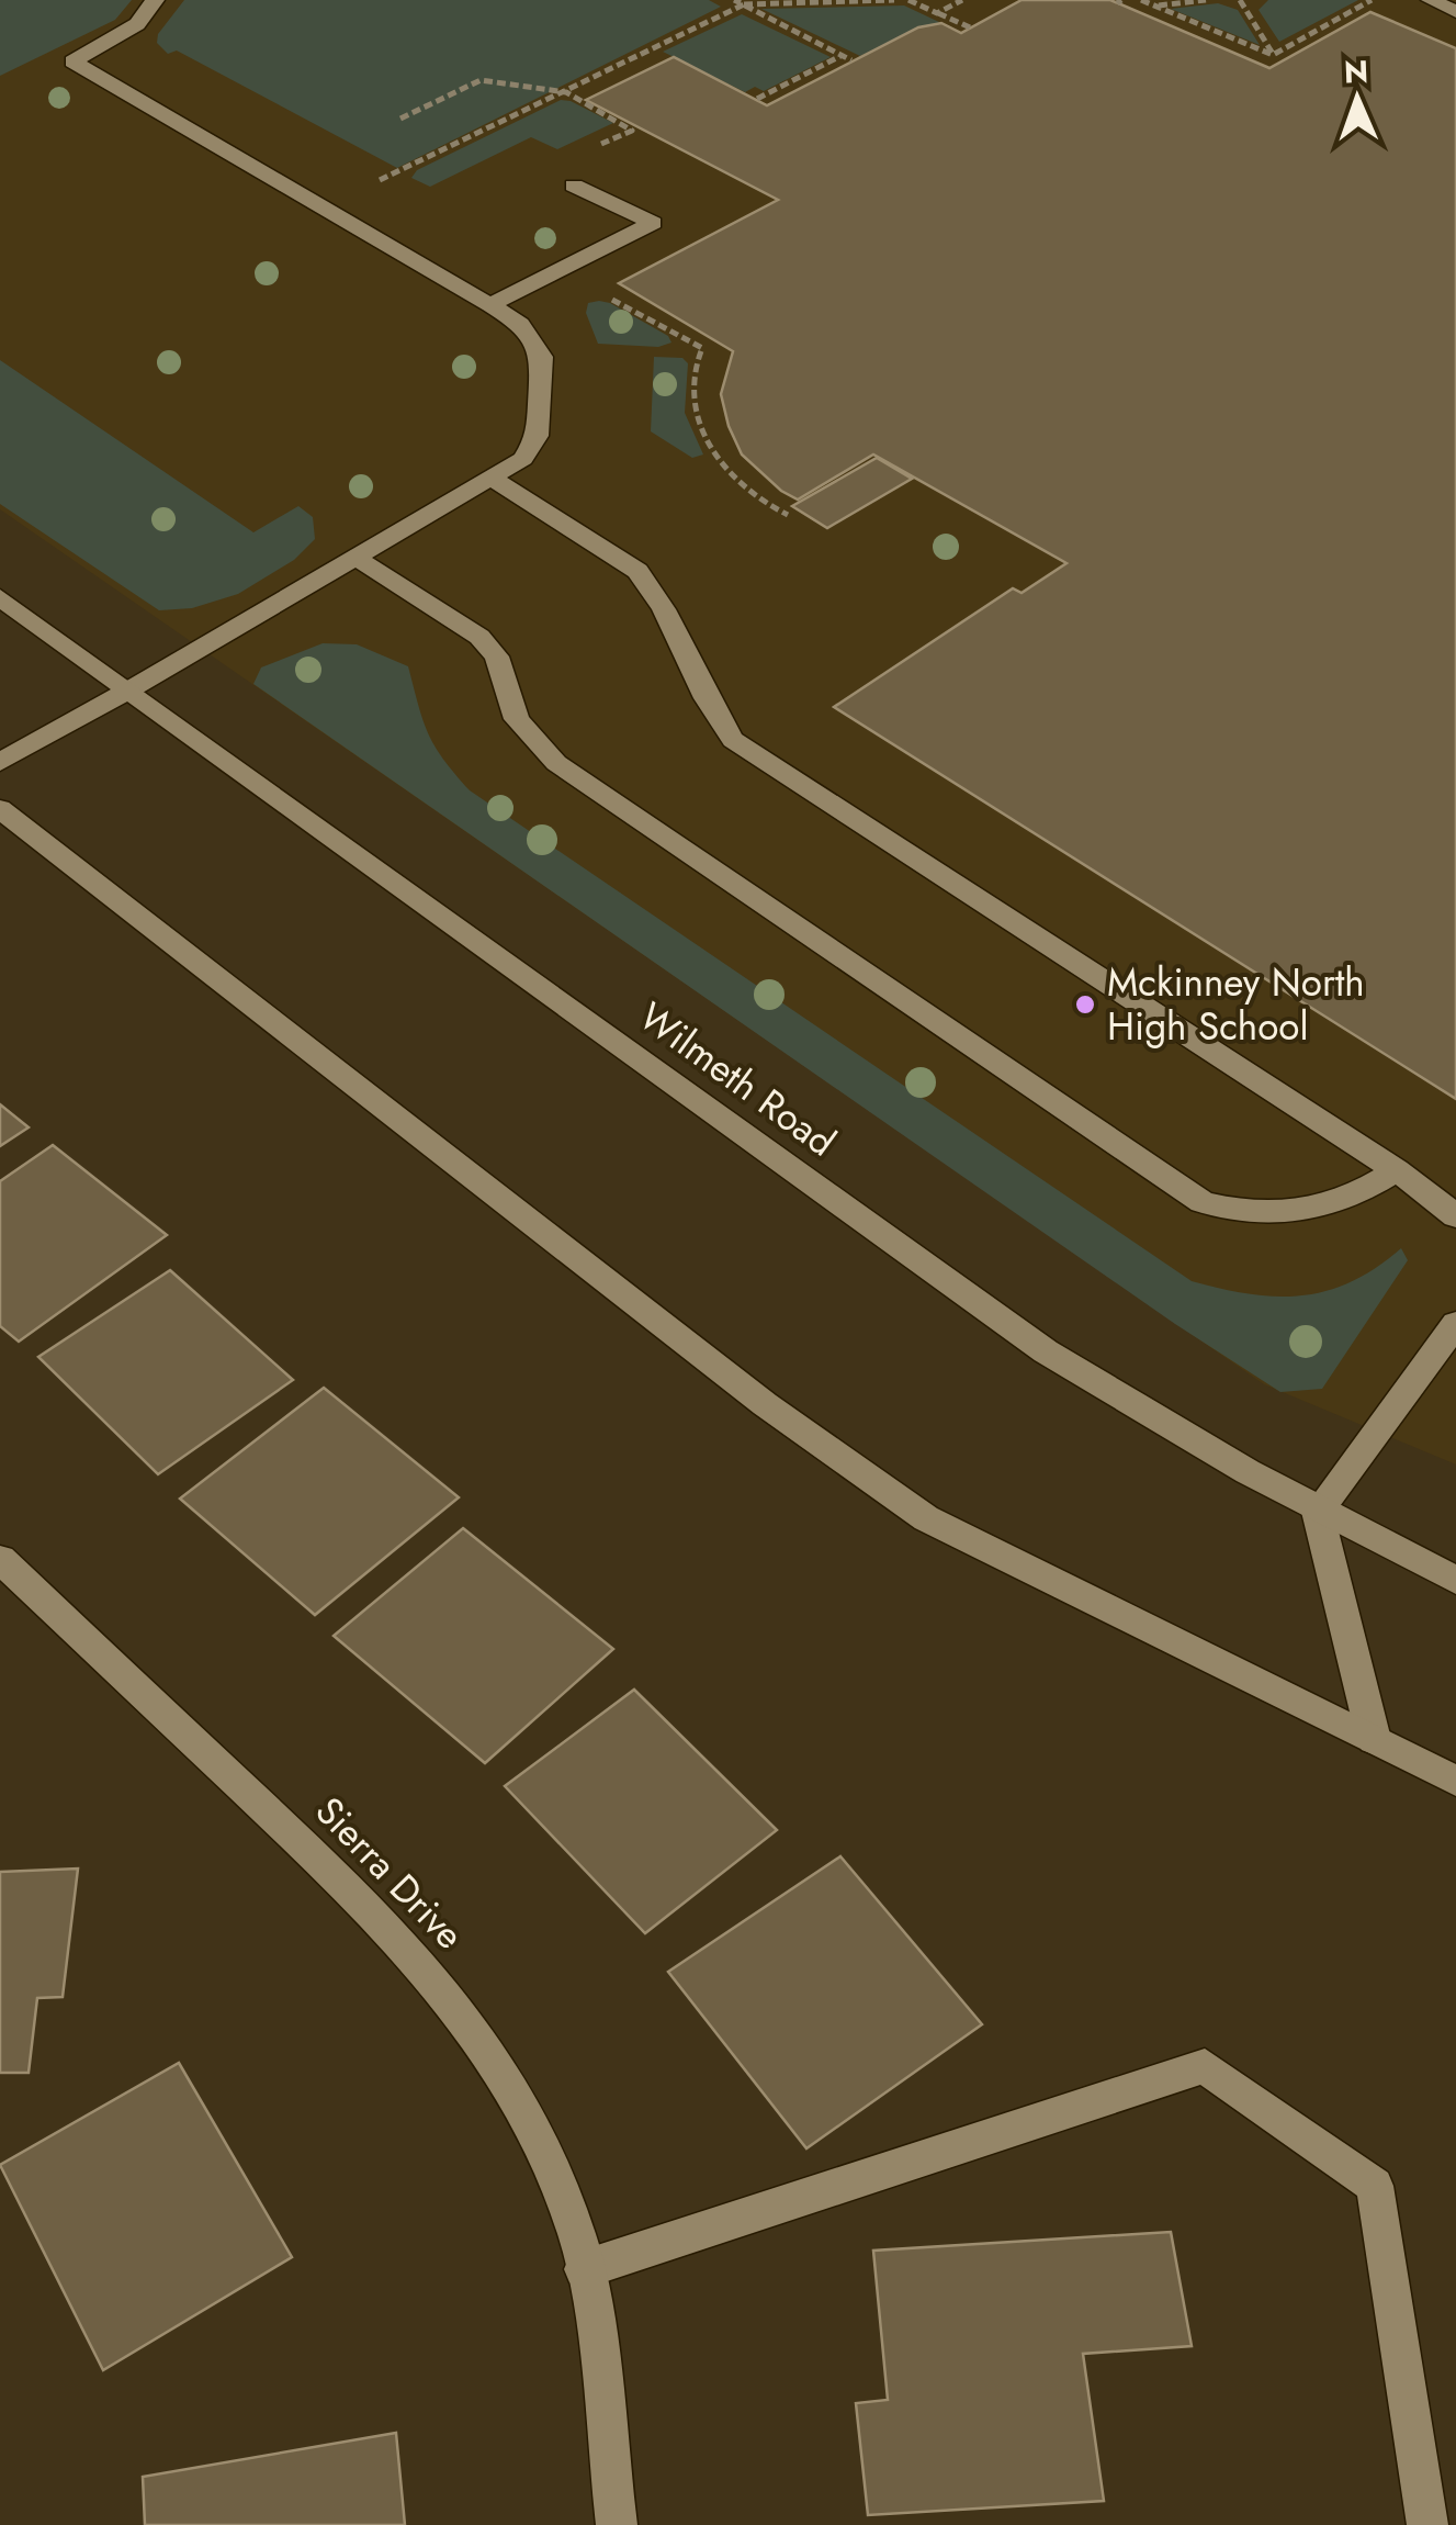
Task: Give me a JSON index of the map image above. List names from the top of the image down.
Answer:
{
  "streets": {
    "main road": ["Wilmeth Road", "Sierra Drive"]
  },
  "places": ["Mckinney North High School"],
  "north": "top"
}
